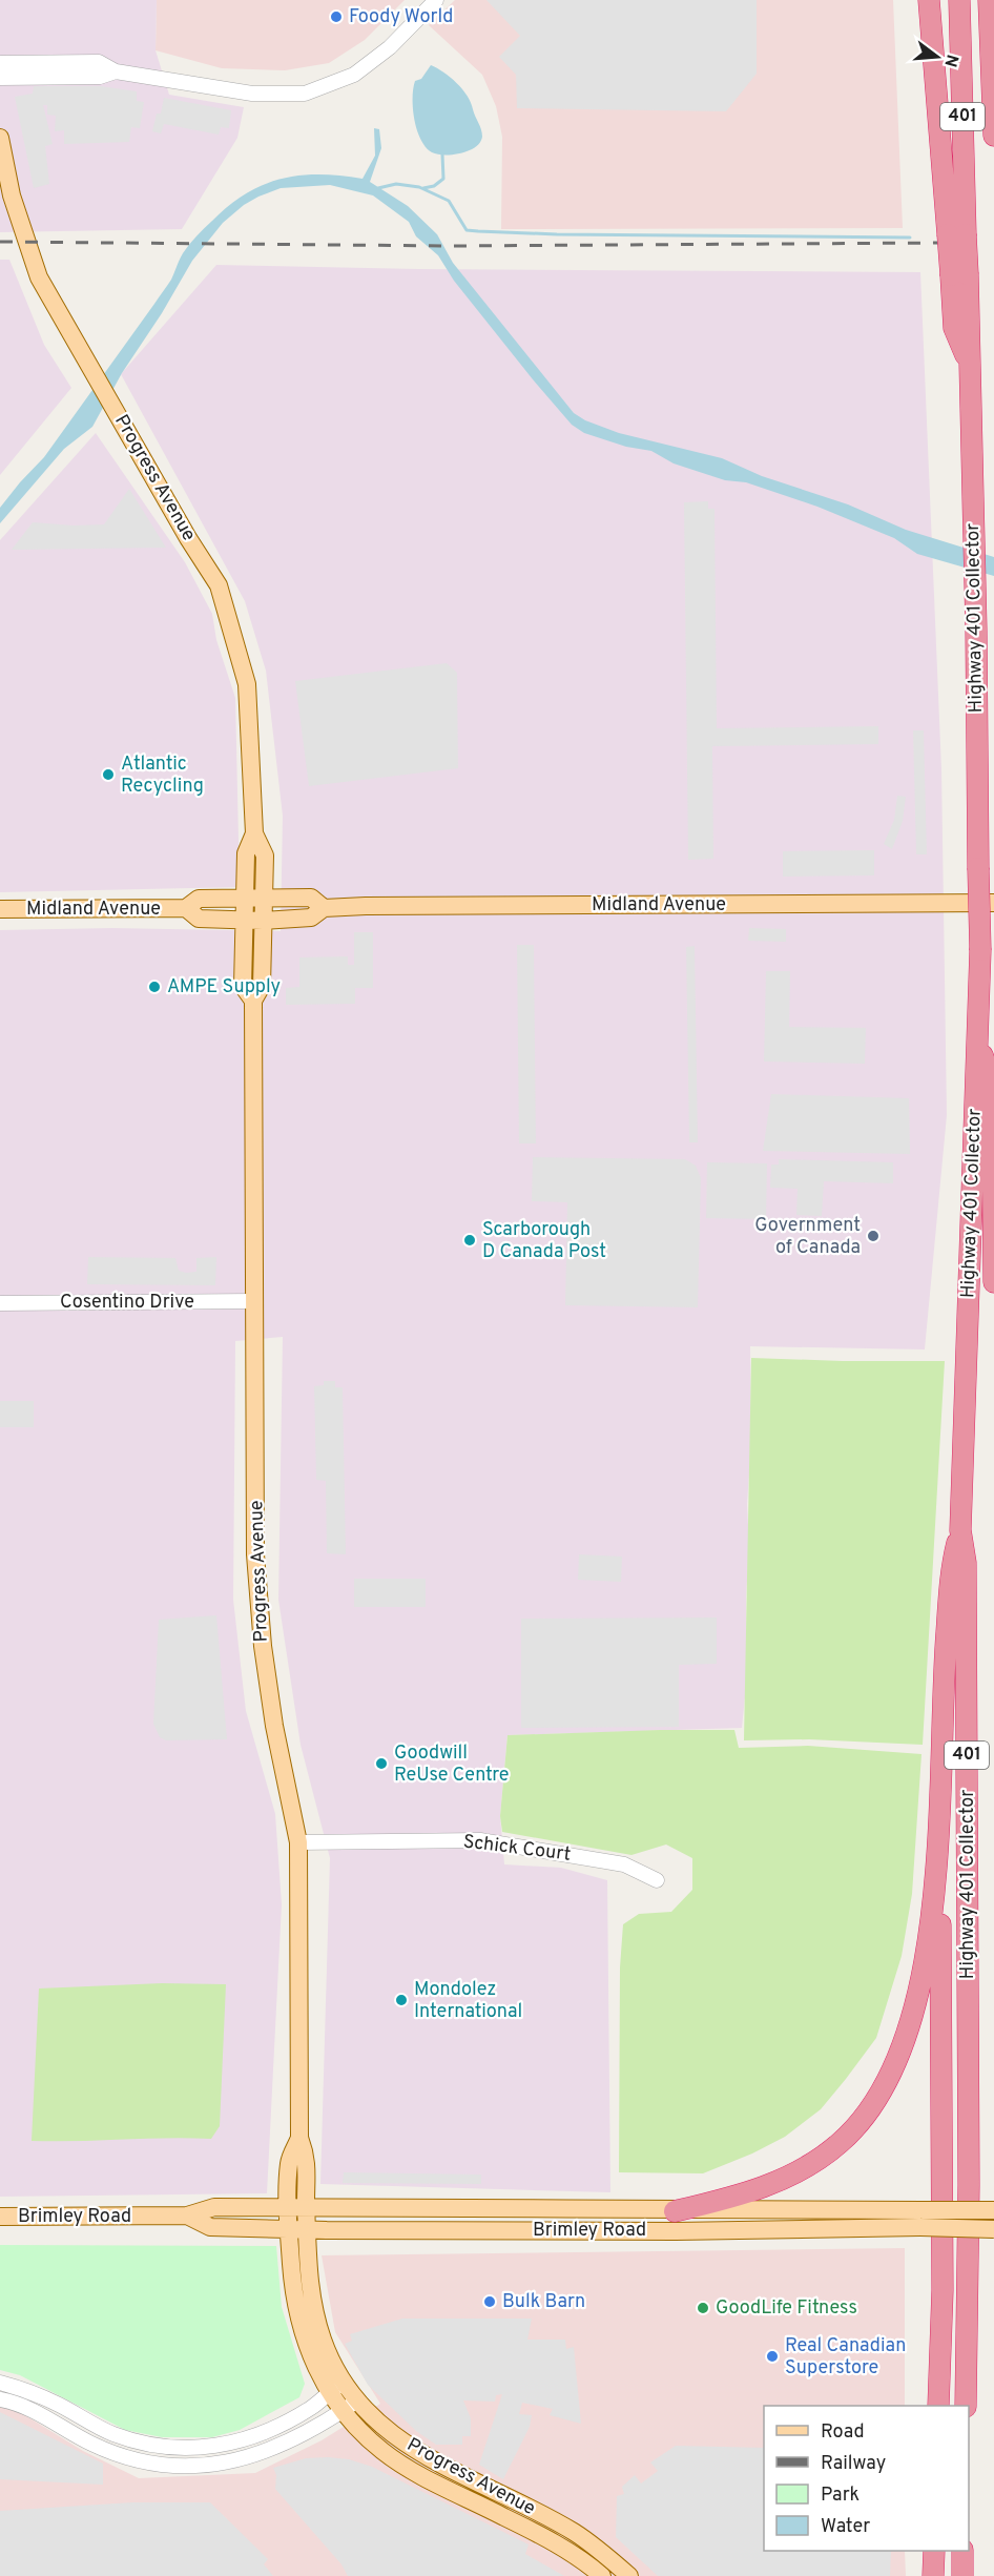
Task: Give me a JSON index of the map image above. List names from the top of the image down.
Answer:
{
  "streets": {
    "highway": ["401", "Highway 401 Collector"],
    "main road": ["Progress Avenue", "Midland Avenue", "Brimley Road"],
    "street": ["Cosentino Drive", "Schick Court"]
  },
  "crossings": [
    ["Progress Avenue", "Midland Avenue"],
    ["Progress Avenue", "Cosentino Drive"],
    ["Progress Avenue", "Schick Court"],
    ["Progress Avenue", "Brimley Road"]
  ],
  "places": [
    "Foody World",
    "Atlantic Recycling",
    "AMPE Supply",
    "Government of Canada",
    "Scarborough D Canada Post",
    "Goodwill ReUse Centre",
    "Mondolez International",
    "Bulk Barn",
    "GoodLife Fitness",
    "Real Canadian Superstore"
  ],
  "legend": [
    "Road",
    "Railway",
    "Park",
    "Water"
  ],
  "north": "right"
}
